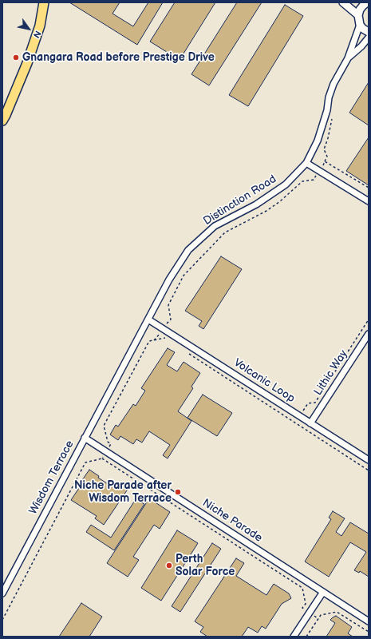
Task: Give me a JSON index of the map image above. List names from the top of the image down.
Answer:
{
  "streets": {
    "street": [
      "Distinction Road",
      "Lithic Way",
      "Volcanic Loop",
      "Wisdom Terrace",
      "Niche Parade"
    ]
  },
  "crossings": [
    ["Distinction Road", "Volcanic Loop"],
    ["Distinction Road", "Wisdom Terrace"],
    ["Lithic Way", "Volcanic Loop"],
    ["Wisdom Terrace", "Niche Parade"]
  ],
  "places": ["Gnangara Road before Prestige Drive", "Niche Parade after Wisdom Terrace", "Perth Solar Force"],
  "north": "bottom right"
}
